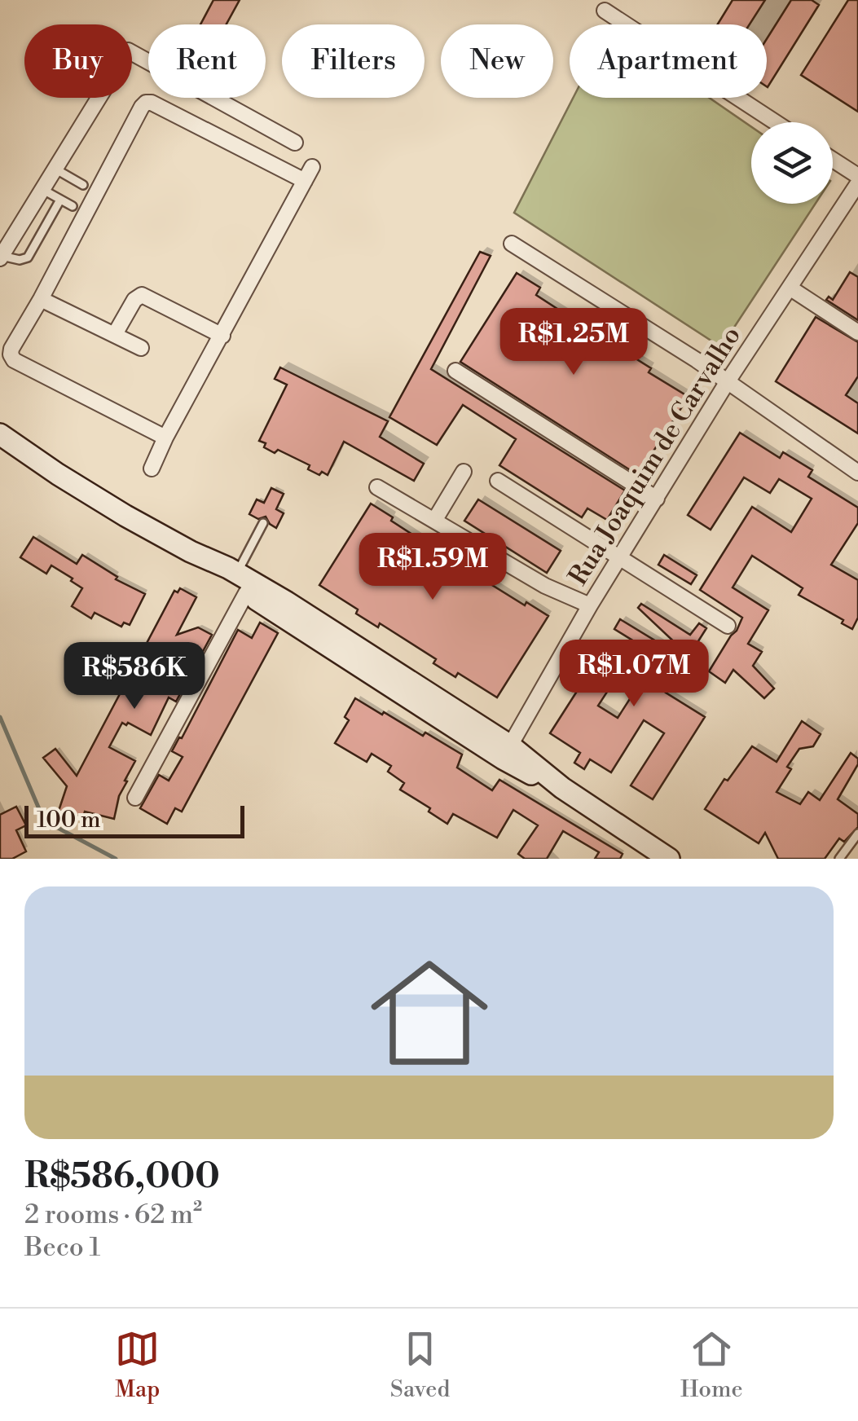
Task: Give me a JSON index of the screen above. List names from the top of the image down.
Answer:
{
  "streets": {
    "street": ["Rua Joaquim de Carvalho"]
  },
  "scale_bar": "100 m",
  "page": {
    "chip": [
      "Buy",
      "Rent",
      "Filters",
      "New",
      "Apartment"
    ],
    "price": [
      "R$1.25M",
      "R$1.59M",
      "R$1.07M",
      "R$586K"
    ],
    "scale": "100 m",
    "list": [
      {
        "name": "R$586,000",
        "note": "2 rooms · 62 m² · Beco 1"
      }
    ],
    "tabs": ["Map", "Saved", "Home"]
  }
}
